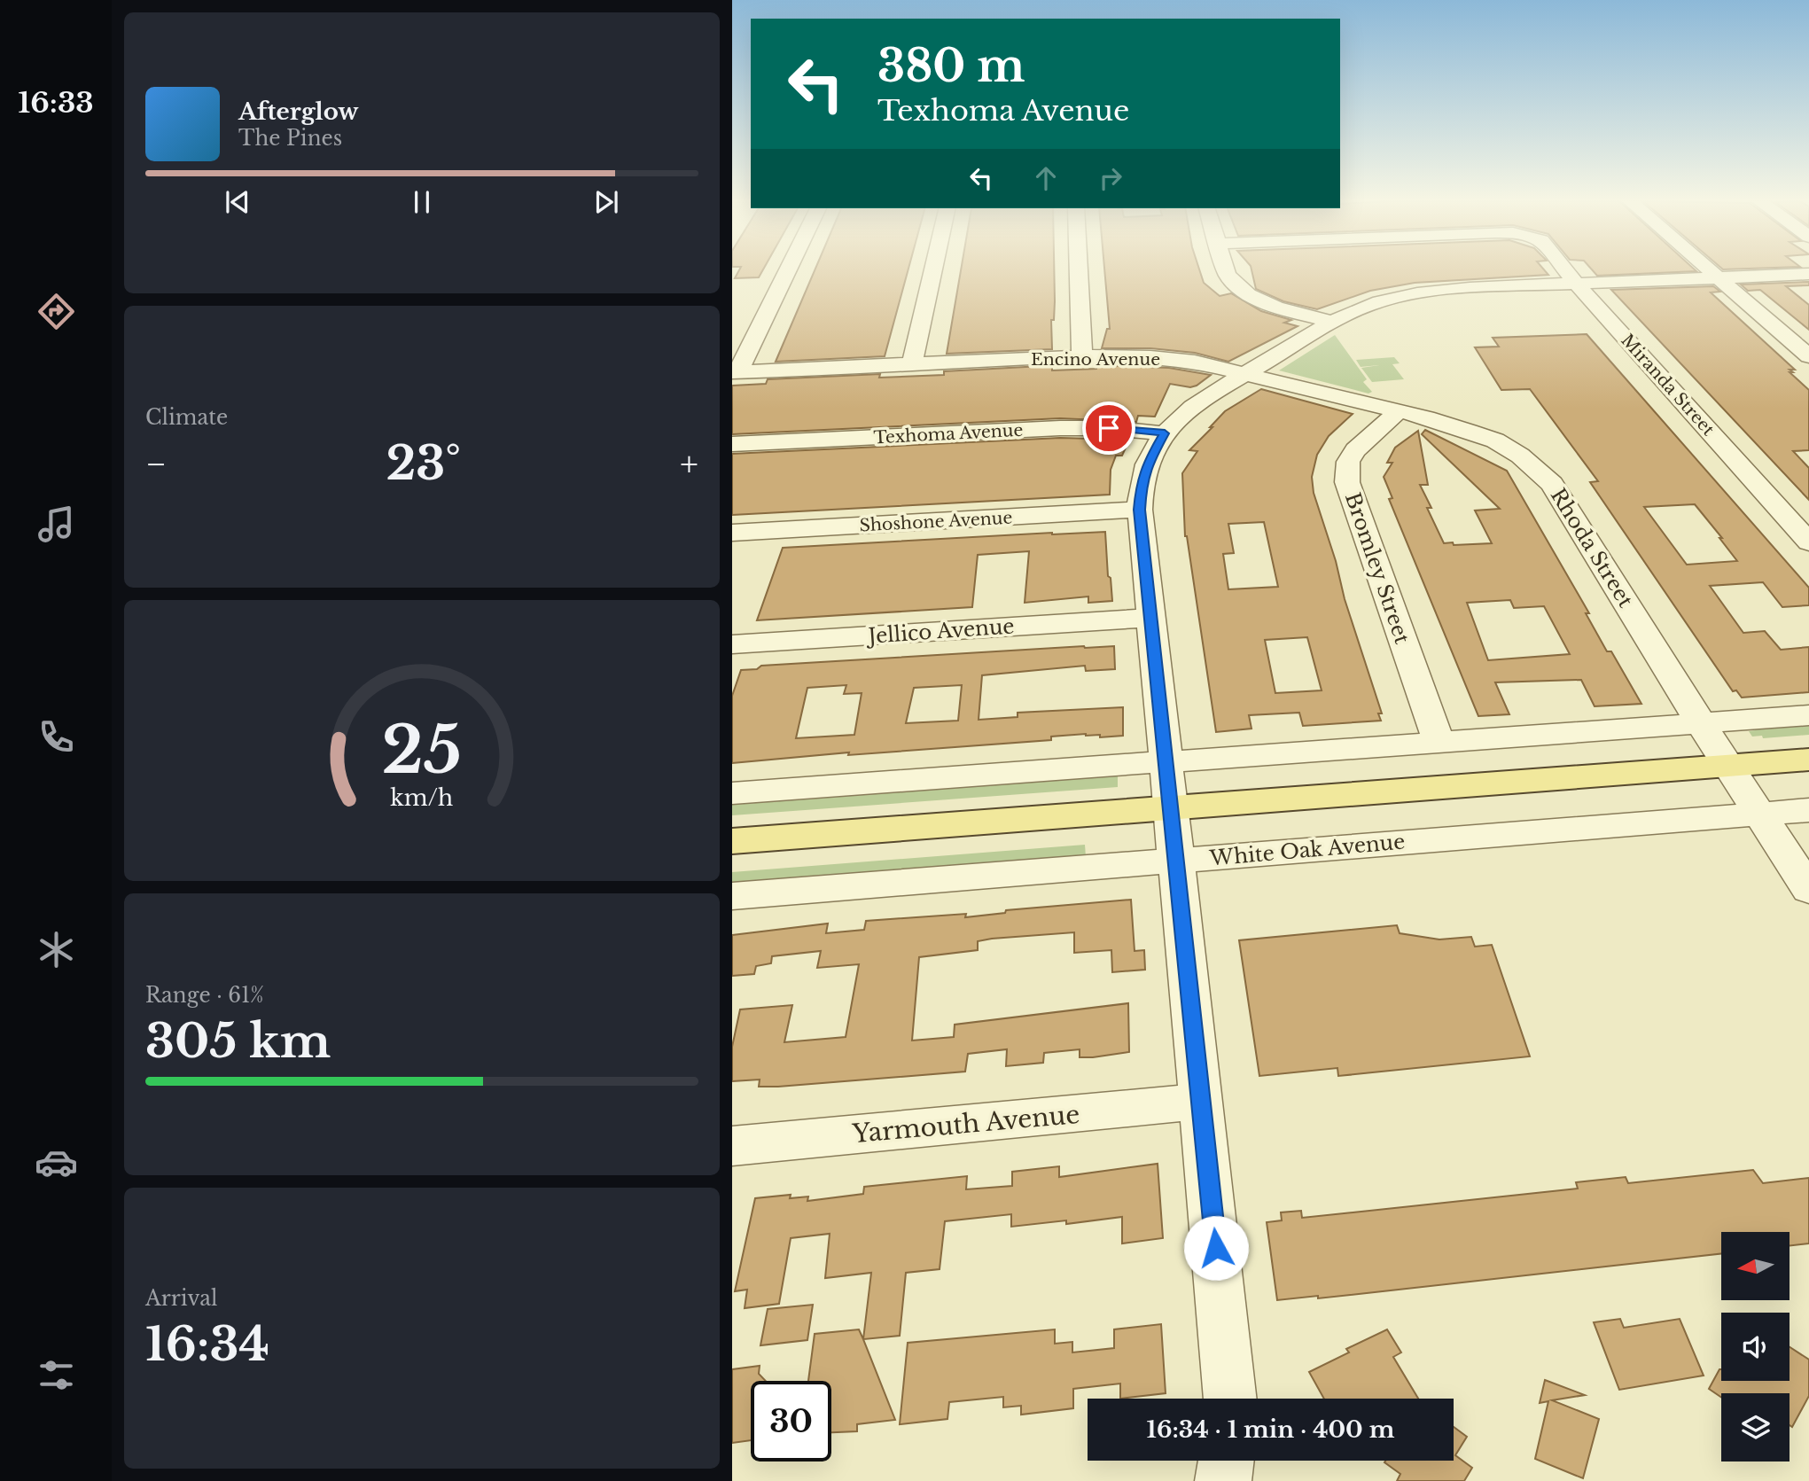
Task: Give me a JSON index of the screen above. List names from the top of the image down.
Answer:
{
  "streets": {
    "street": [
      "Encino Avenue",
      "Miranda Street",
      "Texhoma Avenue",
      "Shoshone Avenue",
      "Rhoda Street",
      "Bromley Street",
      "Jellico Avenue",
      "White Oak Avenue",
      "Yarmouth Avenue"
    ]
  },
  "crossings": [
    ["Encino Avenue", "Rhoda Street"],
    ["Rhoda Street", "Bromley Street"],
    ["Rhoda Street", "White Oak Avenue"]
  ],
  "north": "left",
  "page": {
    "tabs": "16:33",
    "turn": ["380 m", "Texhoma Avenue"],
    "song": ["Afterglow", "The Pines"],
    "tile": [
      "Climate",
      ["Range · 61%", "305 km"],
      ["Arrival", "16:34"]
    ],
    "heat": ["−", "23°", "+"],
    "limit": "30",
    "trip": "16:34 · 1 min · 400 m",
    "gauge": ["25", "km/h"]
  }
}
